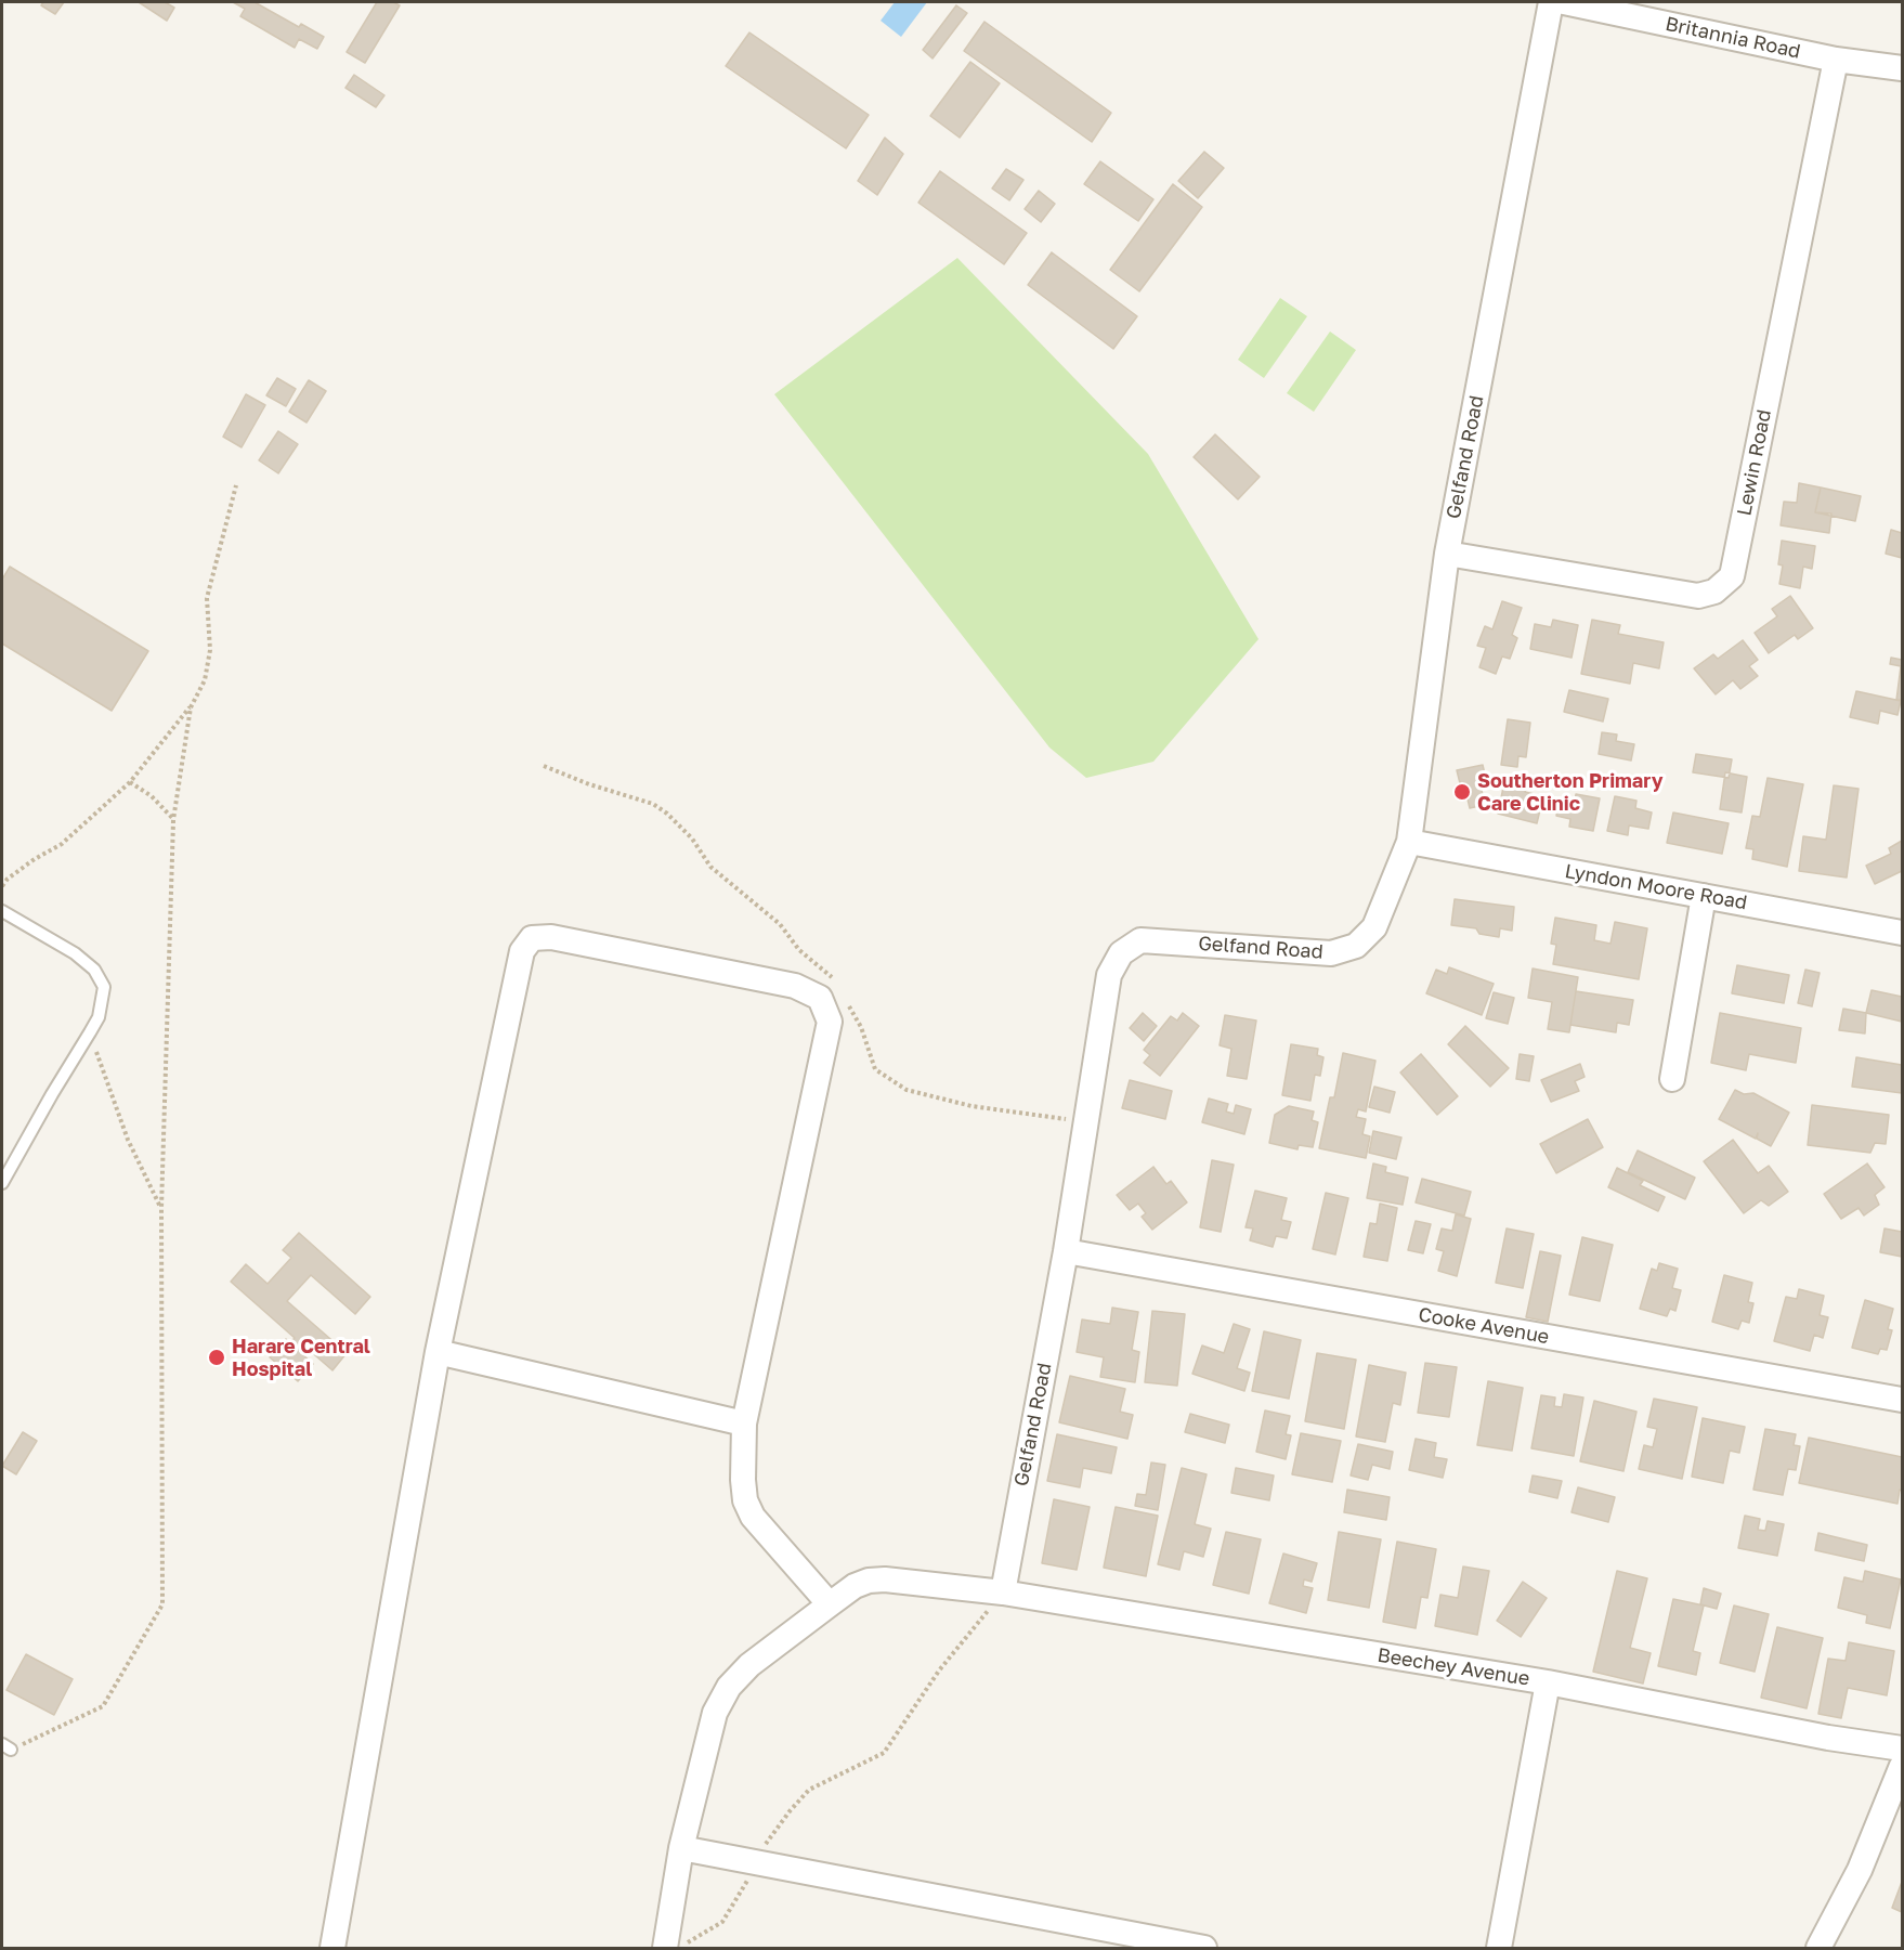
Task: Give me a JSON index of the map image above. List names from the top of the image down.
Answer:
{
  "streets": {
    "street": [
      "Britannia Road",
      "Gelfand Road",
      "Lewin Road",
      "Lyndon Moore Road",
      "Cooke Avenue",
      "Beechey Avenue"
    ]
  },
  "crossings": [
    ["Britannia Road", "Lewin Road"],
    ["Gelfand Road", "Lewin Road"],
    ["Gelfand Road", "Lyndon Moore Road"],
    ["Gelfand Road", "Cooke Avenue"],
    ["Gelfand Road", "Beechey Avenue"]
  ],
  "places": ["Southerton Primary Care Clinic", "Harare Central Hospital"]
}
